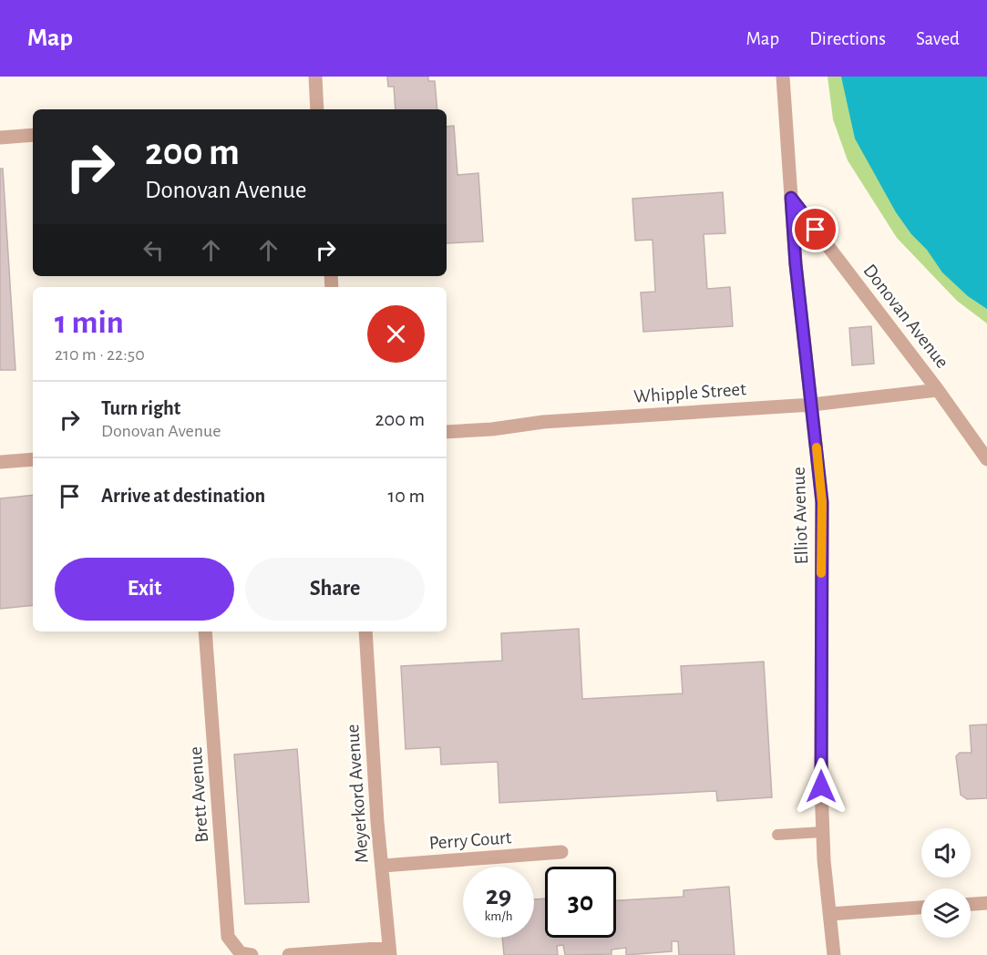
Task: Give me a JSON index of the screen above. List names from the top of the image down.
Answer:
{
  "streets": {
    "street": [
      "Donovan Avenue",
      "Whipple Street",
      "Elliot Avenue",
      "Meyerkord Avenue",
      "Brett Avenue",
      "Perry Court"
    ]
  },
  "crossings": [
    ["Donovan Avenue", "Whipple Street"],
    ["Donovan Avenue", "Elliot Avenue"],
    ["Whipple Street", "Elliot Avenue"],
    ["Meyerkord Avenue", "Perry Court"]
  ],
  "page": {
    "header": "Map",
    "nav": ["Map", "Directions", "Saved"],
    "turn": ["200 m", "Donovan Avenue"],
    "heading": ["1 min", "210 m · 22:50"],
    "list": [
      {
        "name": "Turn right",
        "note": "Donovan Avenue",
        "value": "200 m"
      },
      {
        "name": "Arrive at destination",
        "value": "10 m"
      }
    ],
    "buttons": ["Exit", "Share"],
    "speed": "29 km/h",
    "limit": "30"
  }
}
